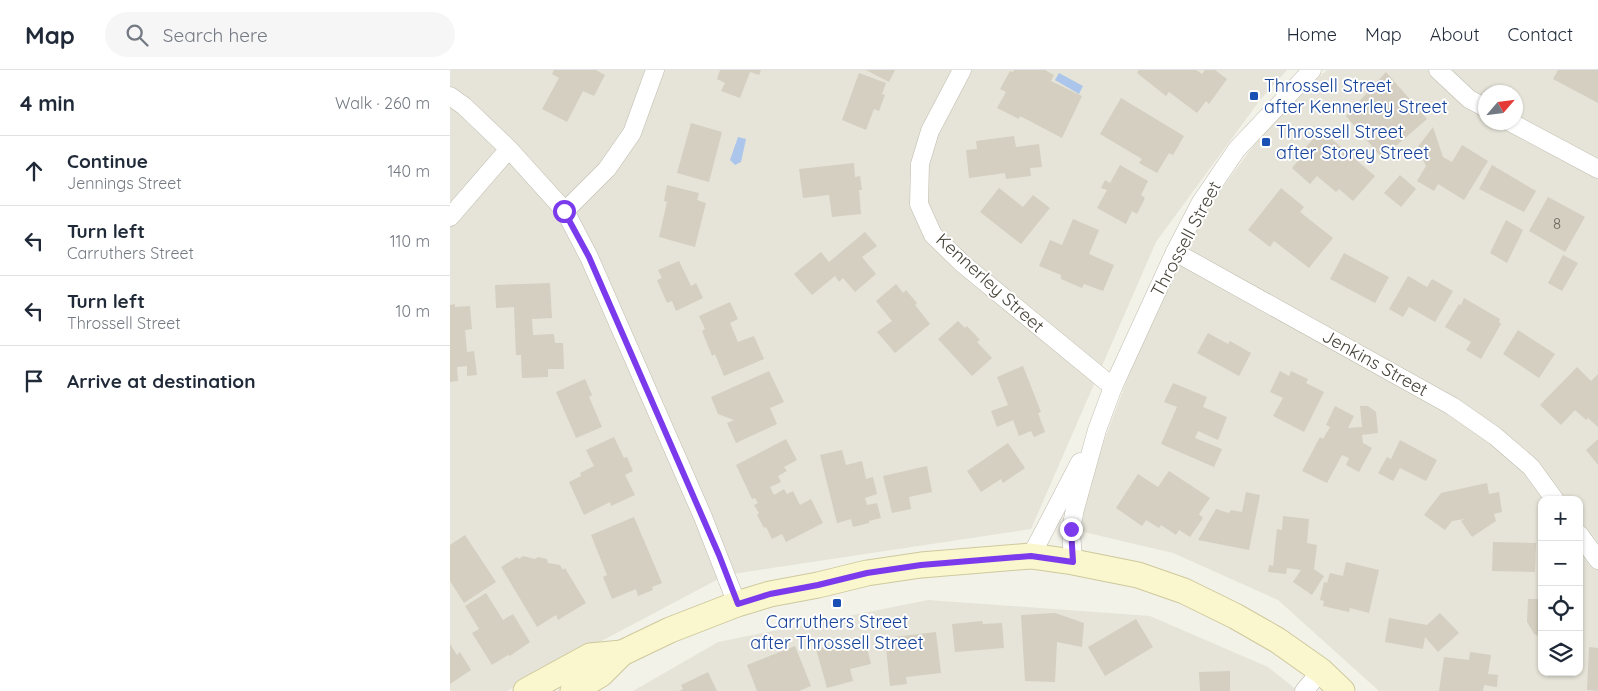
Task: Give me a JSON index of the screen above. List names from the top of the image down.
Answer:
{
  "streets": {
    "street": ["Throssell Street", "Kennerley Street", "Jenkins Street"]
  },
  "crossings": [
    ["Throssell Street", "Kennerley Street"],
    ["Throssell Street", "Jenkins Street"]
  ],
  "places": {
    "transit": ["Throssell Street after Kennerley Street", "Throssell Street after Storey Street", "Carruthers Street after Throssell Street"]
  },
  "house_numbers": ["8"],
  "north": "top right",
  "page": {
    "header": "Map",
    "search": "Search here",
    "nav": [
      "Home",
      "Map",
      "About",
      "Contact"
    ],
    "heading": ["4 min", "Walk · 260 m"],
    "list": [
      ["Continue", "Jennings Street", "140 m"],
      ["Turn left", "Carruthers Street", "110 m"],
      ["Turn left", "Throssell Street", "10 m"],
      "Arrive at destination"
    ],
    "map_buttons": ["+", "−"]
  }
}
